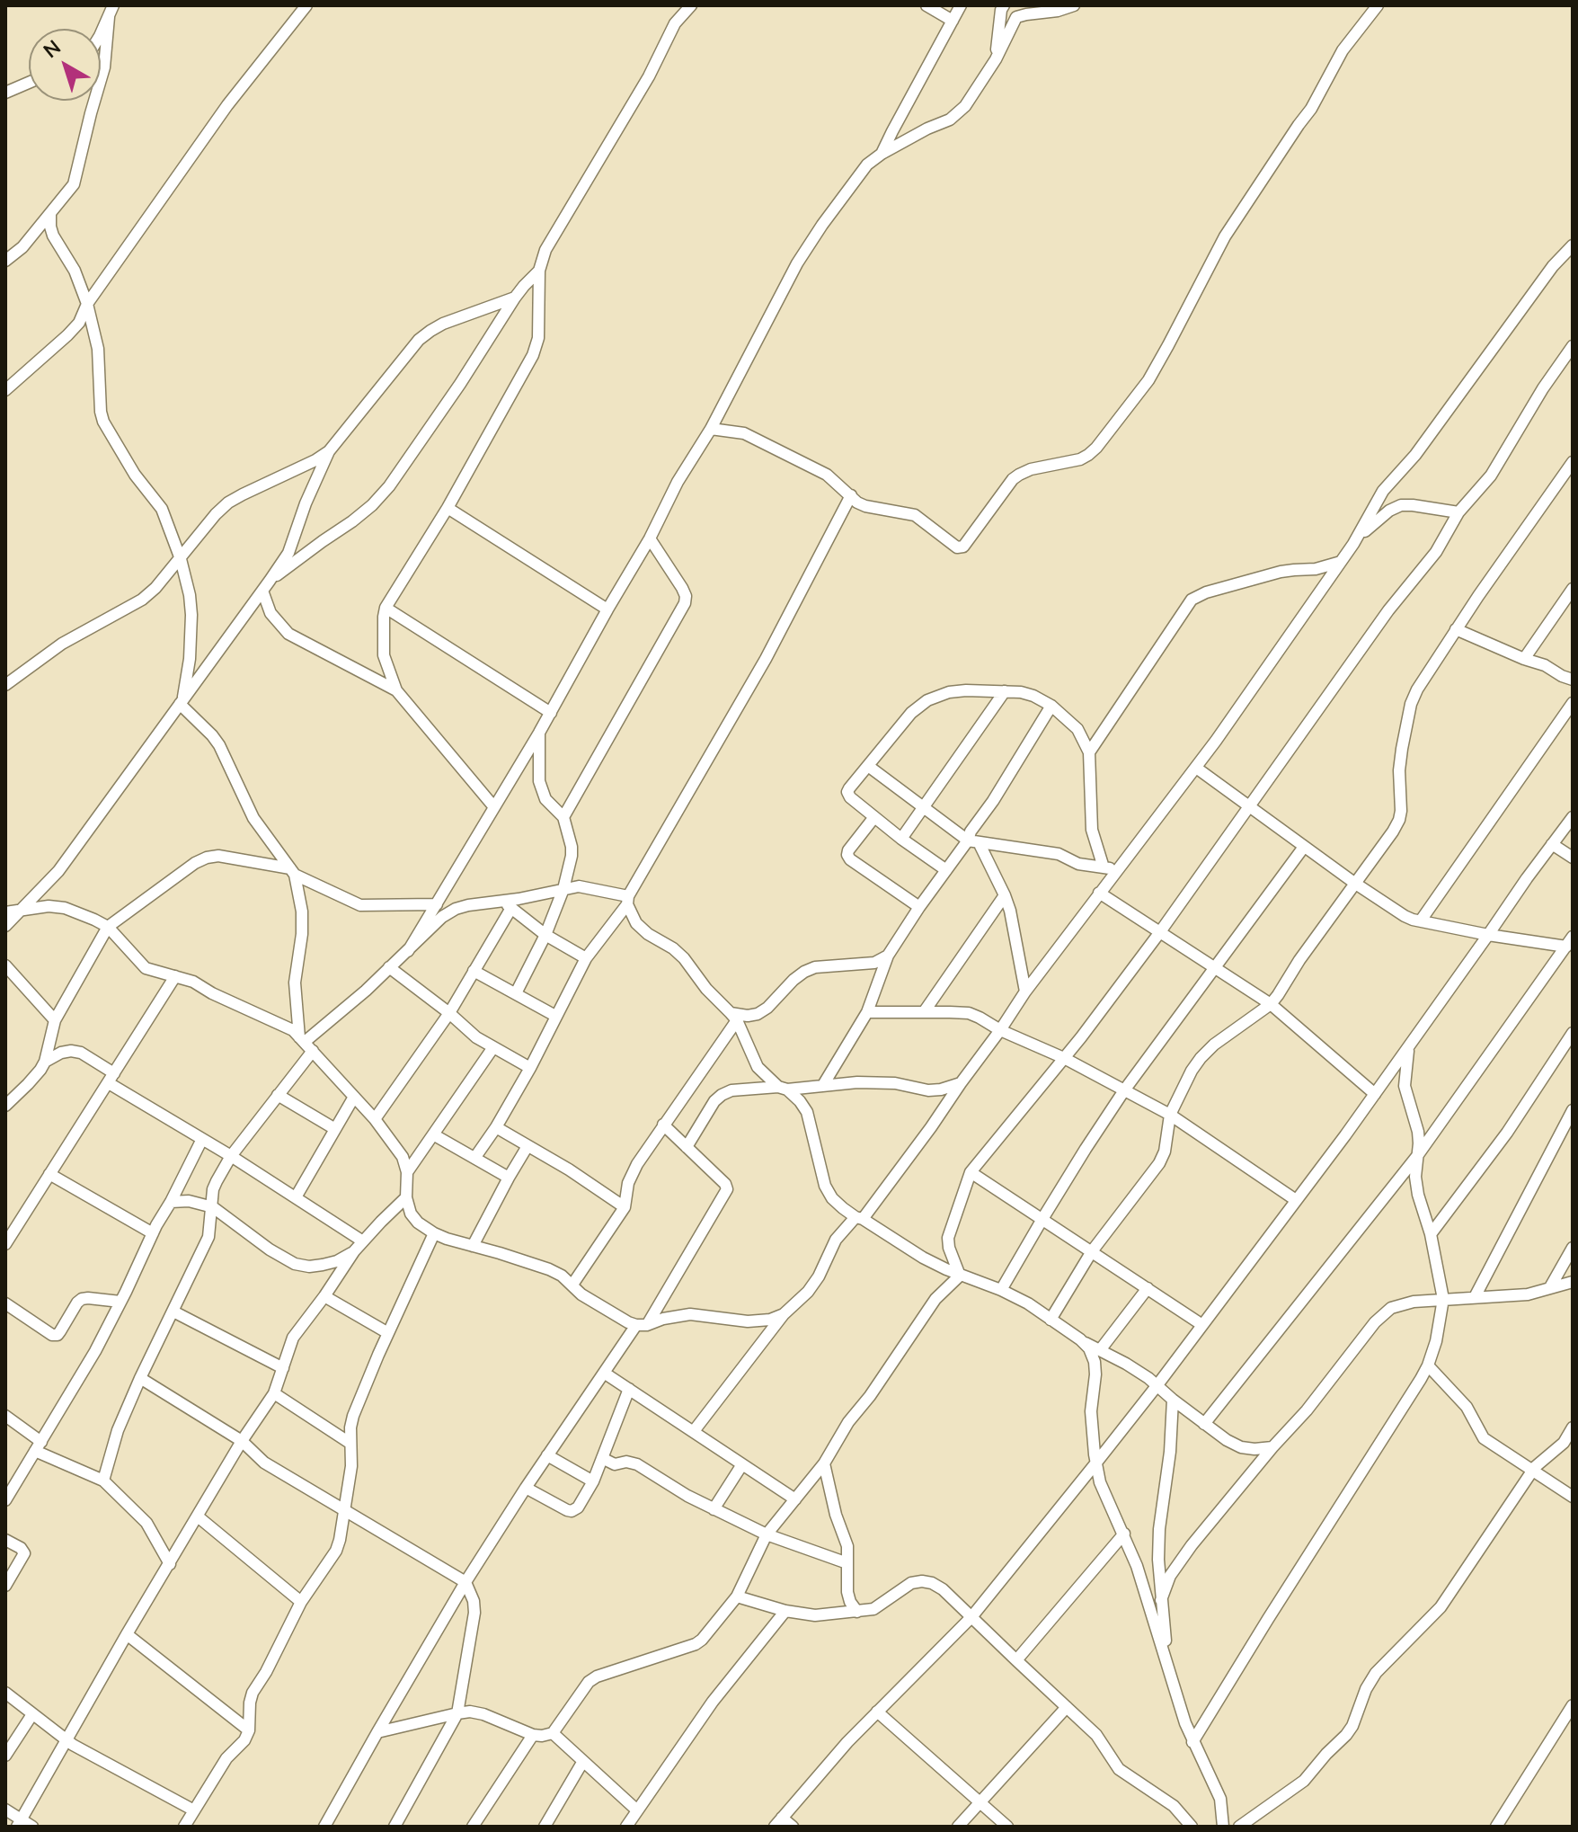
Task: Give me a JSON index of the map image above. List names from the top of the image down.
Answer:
{
  "north": "top left"
}
